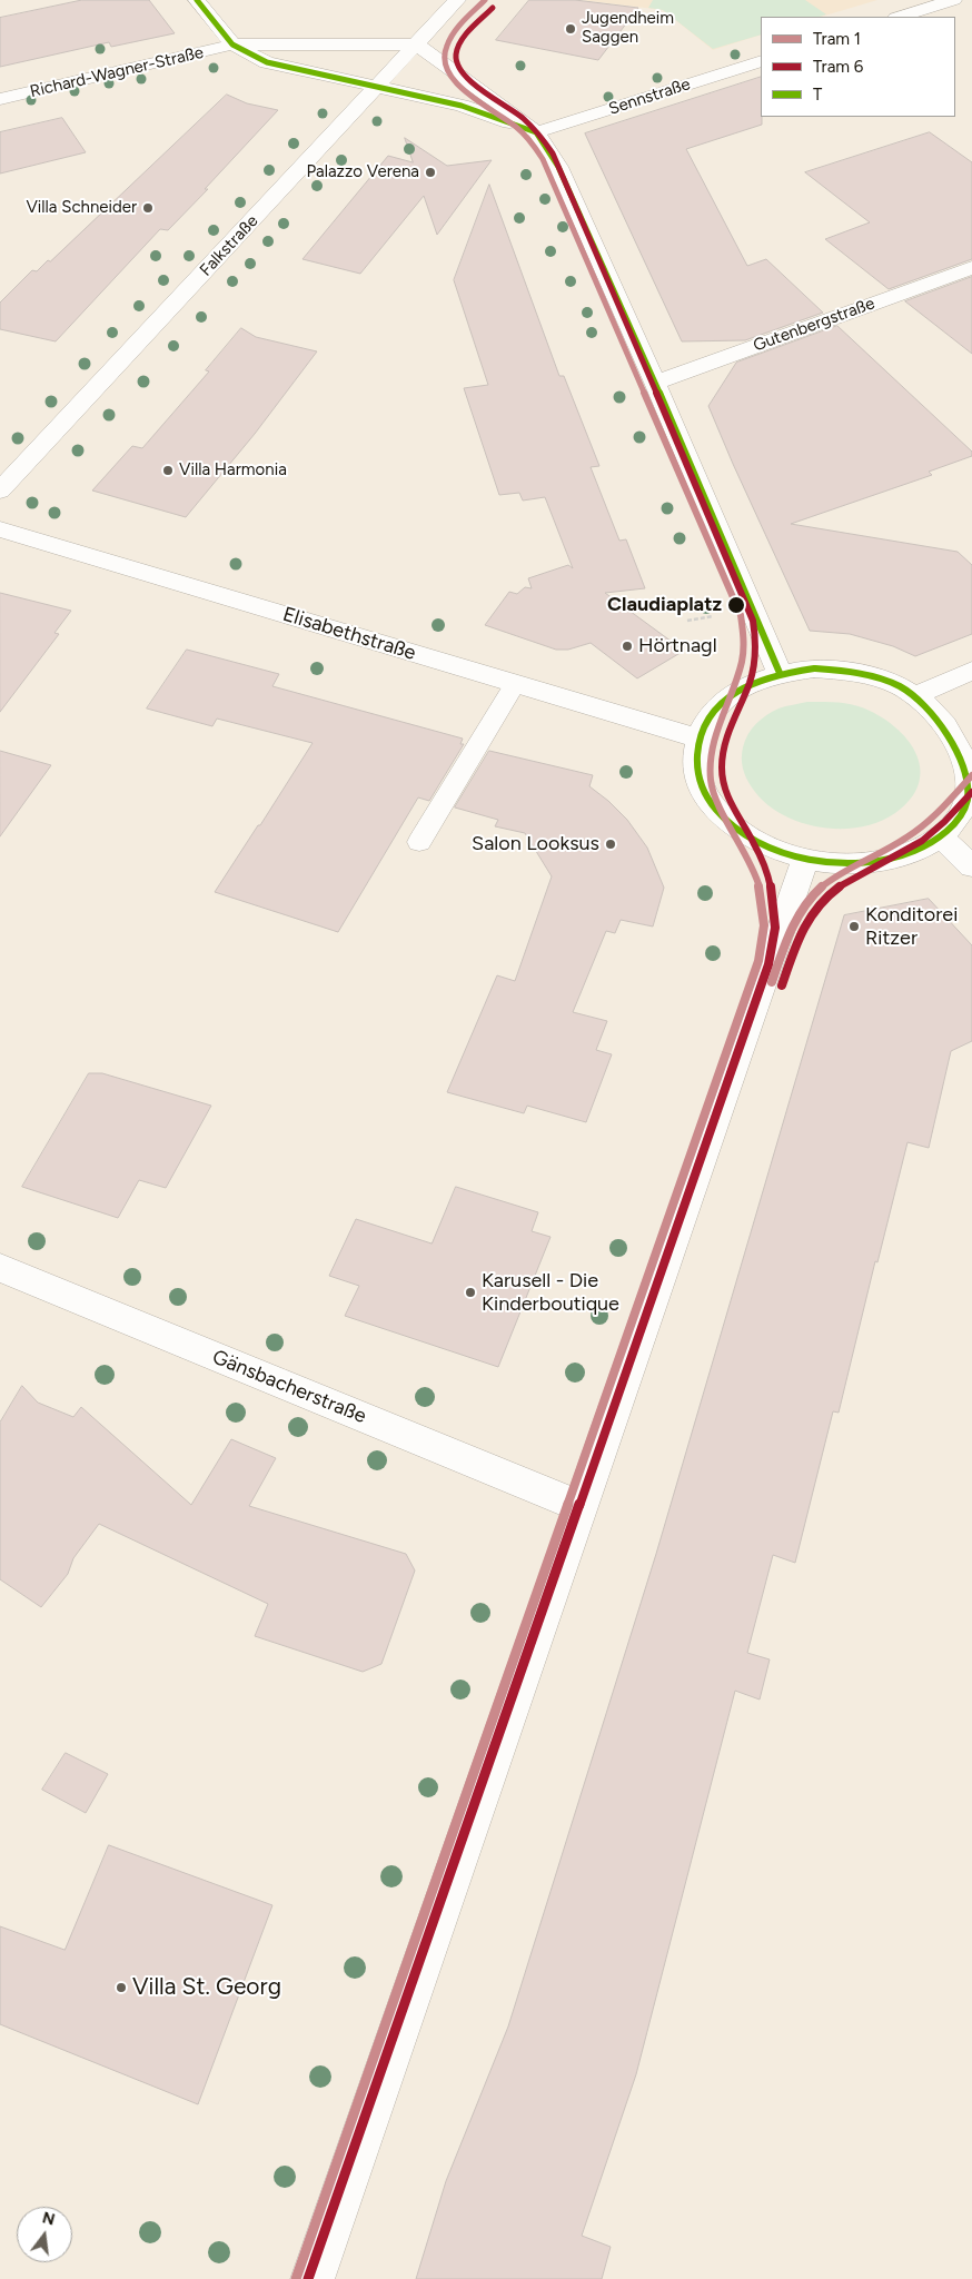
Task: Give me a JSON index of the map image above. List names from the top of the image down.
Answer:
{
  "streets": {
    "street": [
      "Richard-Wagner-Straße",
      "Sennstraße",
      "Falkstraße",
      "Gutenbergstraße",
      "Elisabethstraße",
      "Gänsbacherstraße"
    ]
  },
  "crossings": [
    ["Richard-Wagner-Straße", "Falkstraße"]
  ],
  "places": [
    "Jugendheim Saggen",
    "Palazzo Verena",
    "Villa Schneider",
    "Villa Harmonia",
    "Claudiaplatz",
    "Hörtnagl",
    "Salon Looksus",
    "Konditorei Ritzer",
    "Karusell - Die Kinderboutique",
    "Villa St. Georg"
  ],
  "lines": ["tram line 1", "transit line T", "tram line 6"],
  "legend": ["Tram 1", "Tram 6", "T"],
  "north": "top"
}
